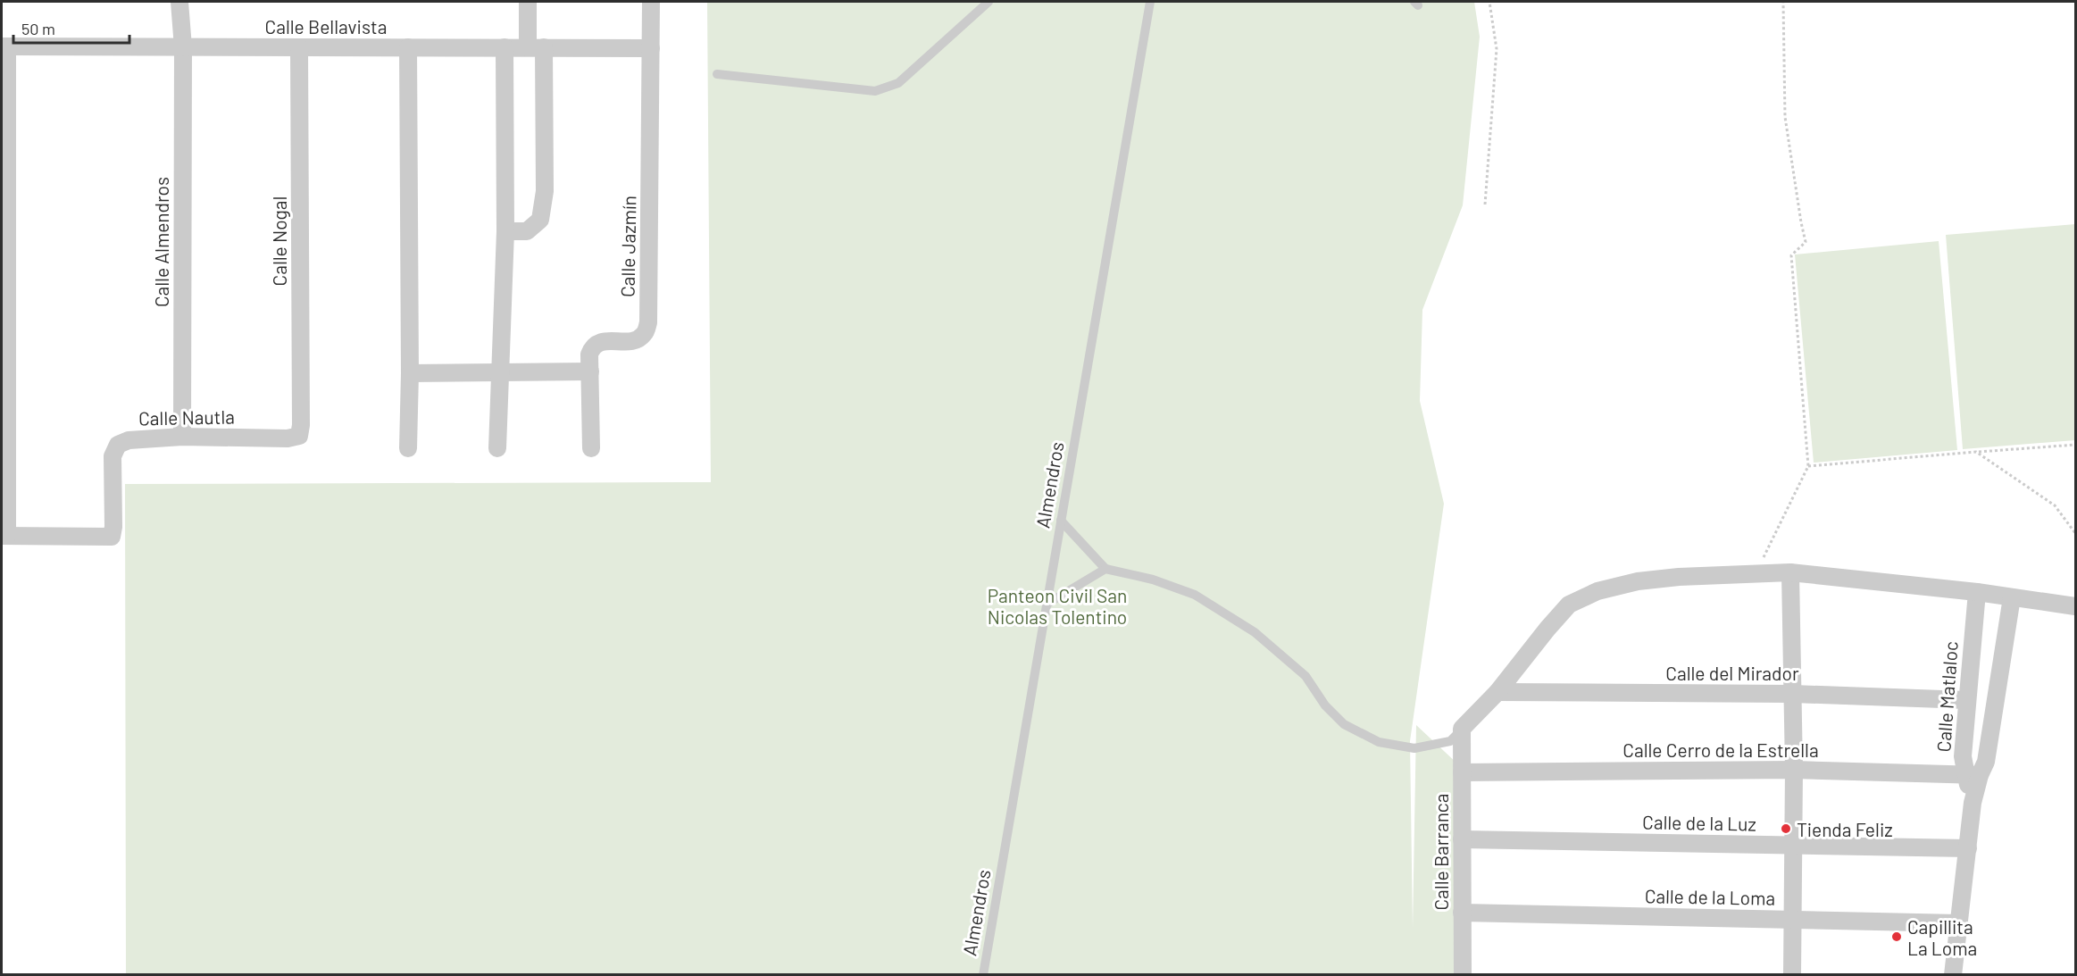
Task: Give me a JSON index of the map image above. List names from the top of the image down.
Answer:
{
  "streets": {
    "street": [
      "Calle Bellavista",
      "Calle Nogal",
      "Calle Almendros",
      "Calle Jazmín",
      "Calle Nautla",
      "Calle del Mirador",
      "Calle Matlaloc",
      "Calle Cerro de la Estrella",
      "Calle de la Luz",
      "Calle Barranca",
      "Calle de la Loma"
    ],
    "lane": ["Almendros"]
  },
  "crossings": [
    ["Calle Bellavista", "Calle Nogal"],
    ["Calle Bellavista", "Calle Almendros"],
    ["Calle Bellavista", "Calle Jazmín"],
    ["Calle Nogal", "Calle Nautla"],
    ["Calle Almendros", "Calle Nautla"],
    ["Calle del Mirador", "Calle Matlaloc"],
    ["Calle Matlaloc", "Calle Cerro de la Estrella"],
    ["Calle Matlaloc", "Calle de la Luz"],
    ["Calle Matlaloc", "Calle de la Loma"],
    ["Calle Cerro de la Estrella", "Calle Barranca"],
    ["Calle de la Luz", "Calle Barranca"],
    ["Calle Barranca", "Calle de la Loma"]
  ],
  "parks": ["Panteon Civil San Nicolas Tolentino"],
  "places": ["Tienda Feliz", "Capillita La Loma"],
  "scale_bar": "50 m"
}
